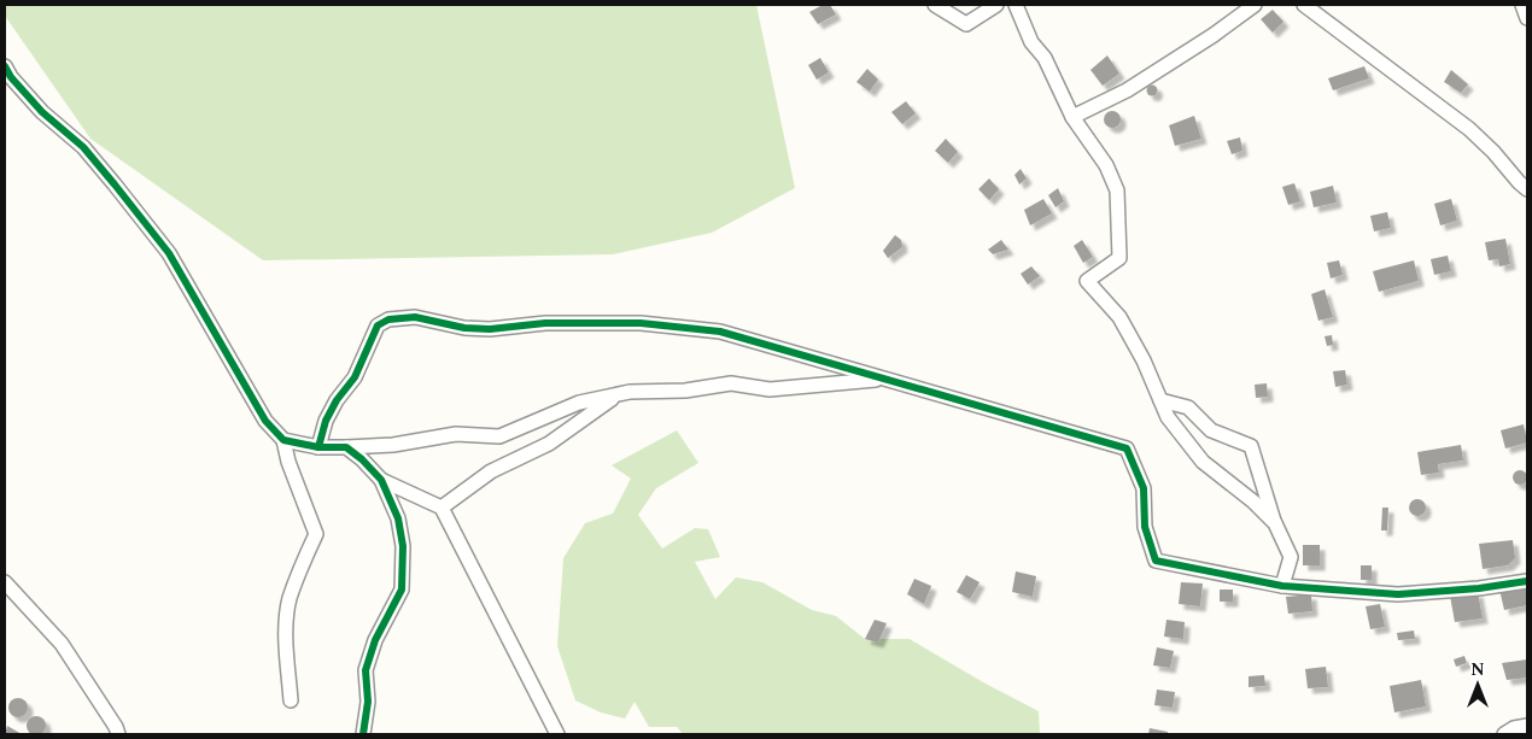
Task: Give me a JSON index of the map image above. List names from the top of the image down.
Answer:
{
  "north": "top"
}
